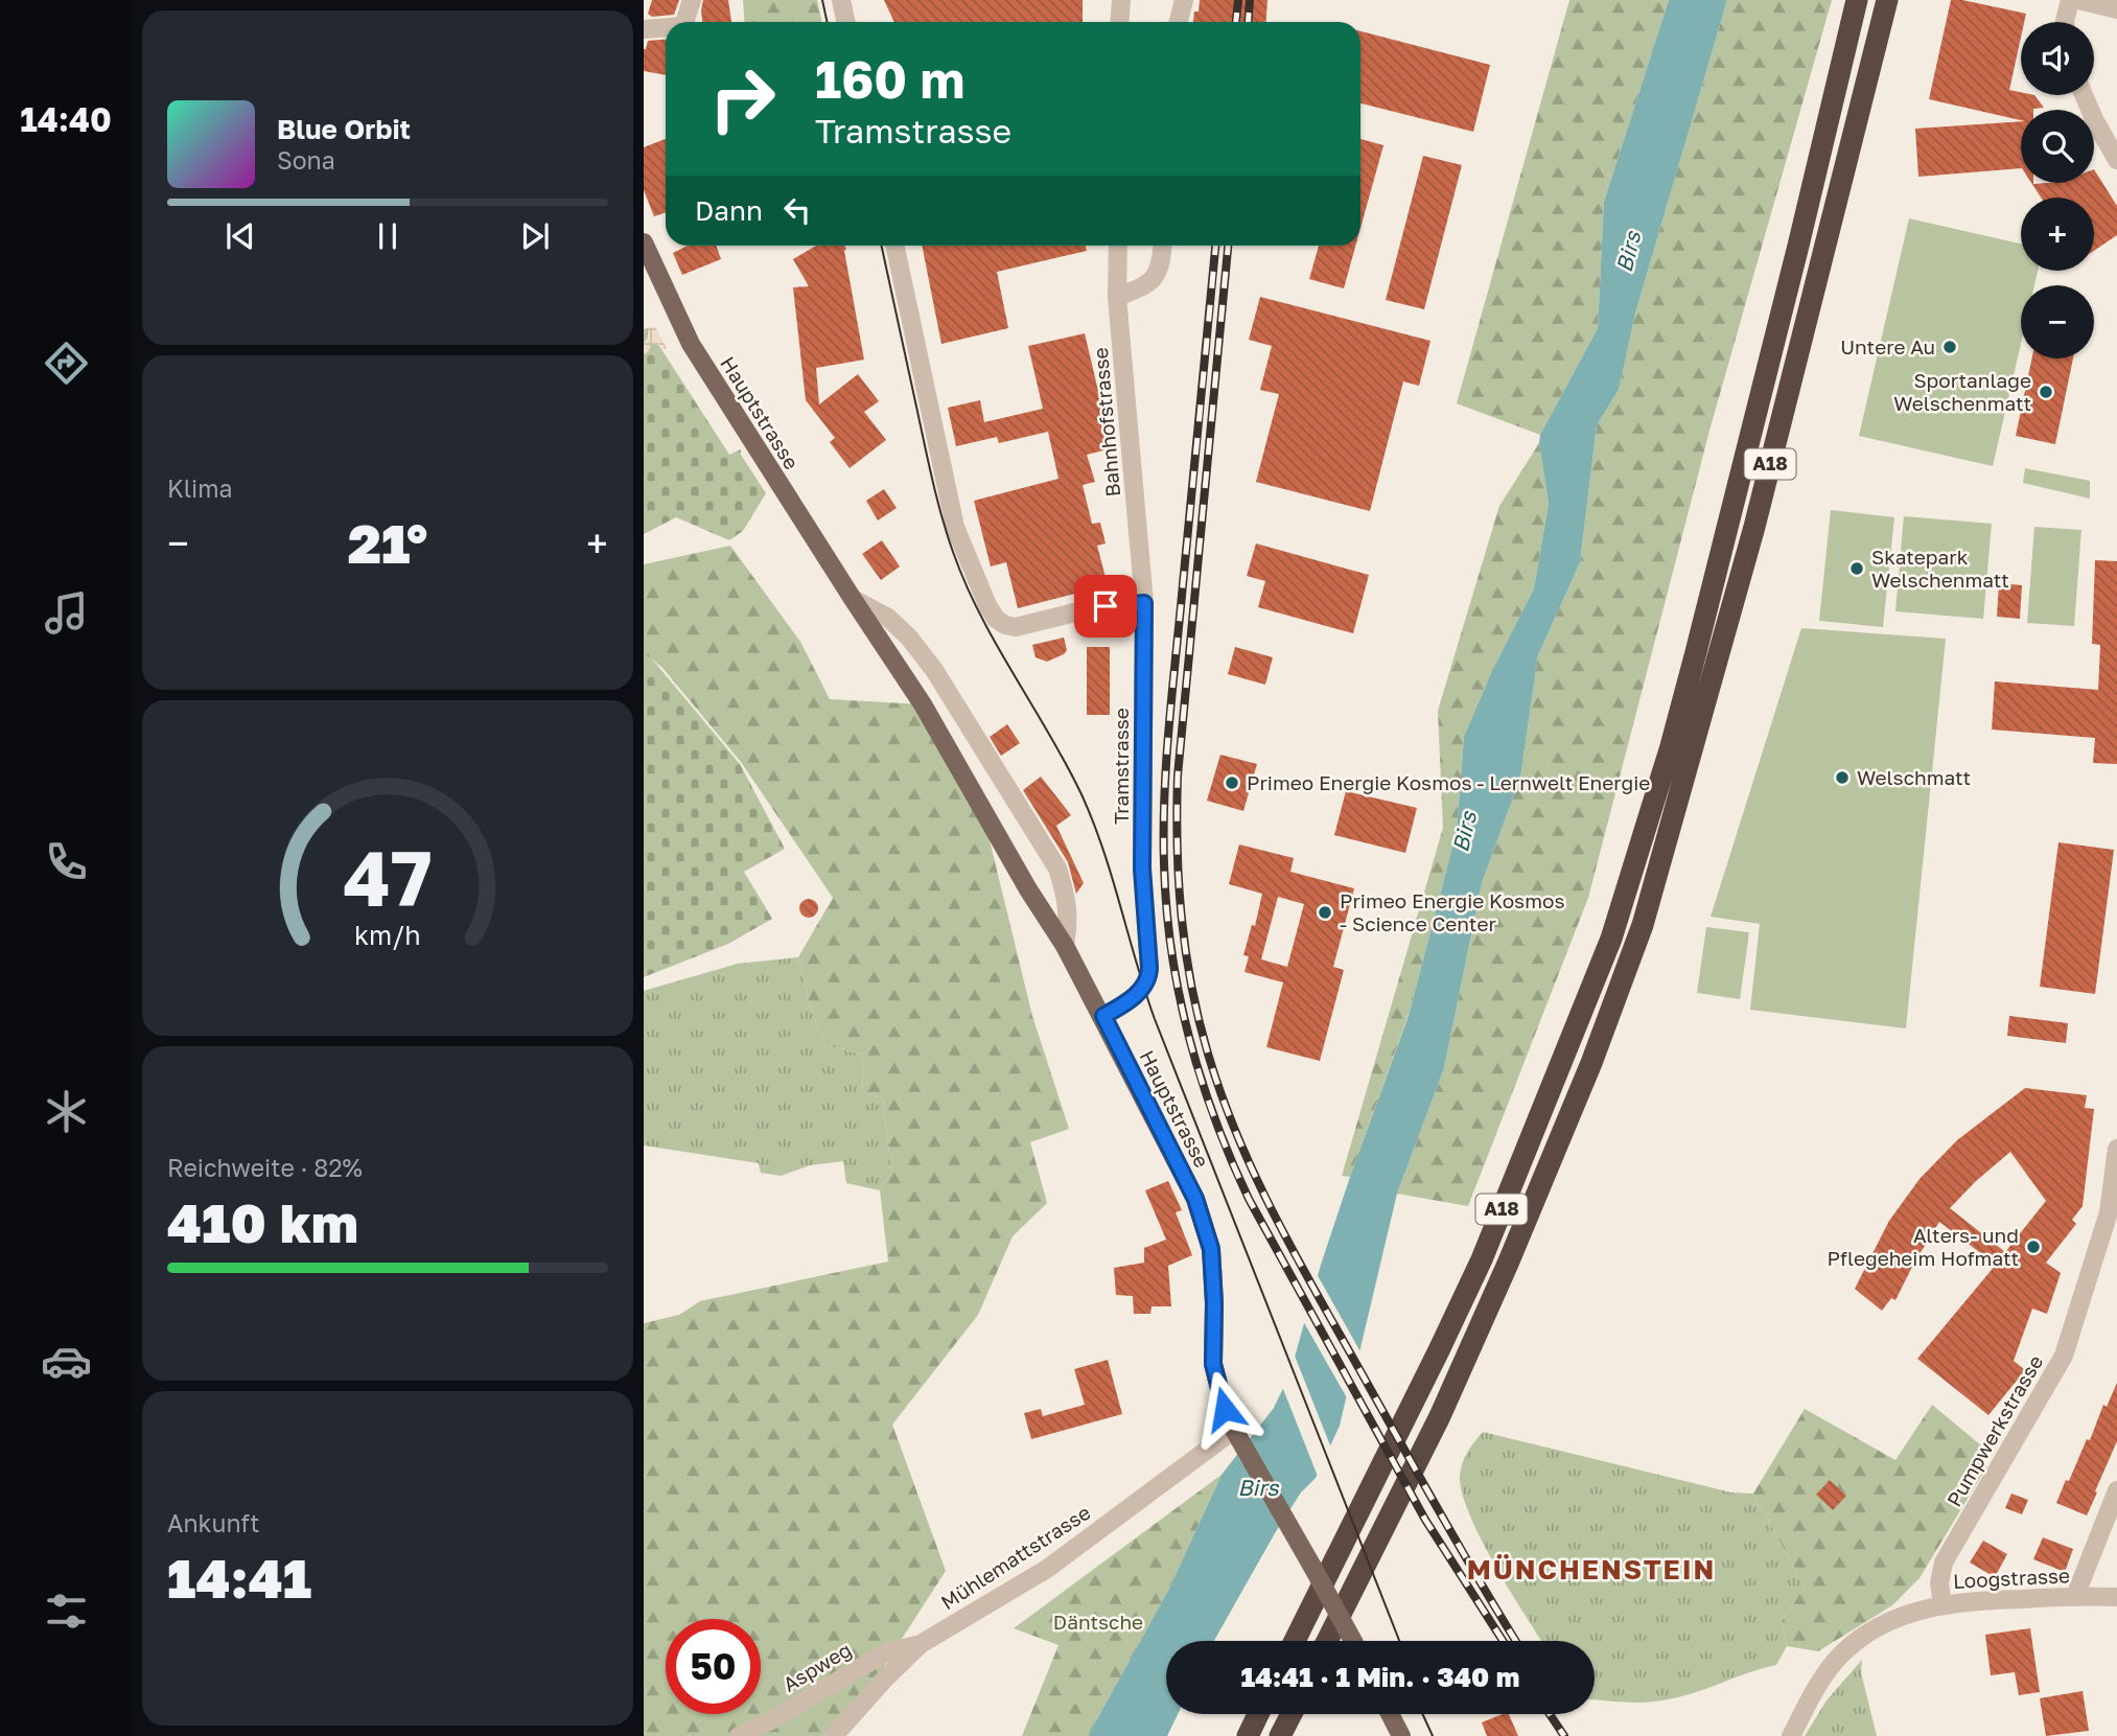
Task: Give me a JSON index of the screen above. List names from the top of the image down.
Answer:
{
  "streets": {
    "highway": ["A18"],
    "main road": ["Hauptstrasse"],
    "street": [
      "Bahnhofstrasse",
      "Tramstrasse",
      "Pumpwerkstrasse",
      "Mühlemattstrasse",
      "Loogstrasse",
      "Aspweg"
    ]
  },
  "crossings": [
    ["Hauptstrasse", "Tramstrasse"],
    ["Hauptstrasse", "Mühlemattstrasse"],
    ["Bahnhofstrasse", "Tramstrasse"],
    ["Pumpwerkstrasse", "Loogstrasse"],
    ["Mühlemattstrasse", "Aspweg"]
  ],
  "districts": ["MÜNCHENSTEIN"],
  "water": ["Birs"],
  "parks": ["Däntsche"],
  "places": [
    "Untere Au",
    "Sportanlage Welschenmatt",
    "Skatepark Welschenmatt",
    "Welschmatt",
    "Primeo Energie Kosmos - Lernwelt Energie",
    "Primeo Energie Kosmos - Science Center",
    "Alters- und Pflegeheim Hofmatt"
  ],
  "page": {
    "tabs": "14:40",
    "map_buttons": ["+", "−"],
    "turn": ["160 m", "Tramstrasse"],
    "song": ["Blue Orbit", "Sona"],
    "then": "Dann",
    "tile": [
      "Klima",
      ["Reichweite · 82%", "410 km"],
      ["Ankunft", "14:41"]
    ],
    "heat": ["−", "21°", "+"],
    "limit": "50",
    "trip": "14:41 · 1 Min. · 340 m",
    "gauge": ["47", "km/h"]
  }
}
